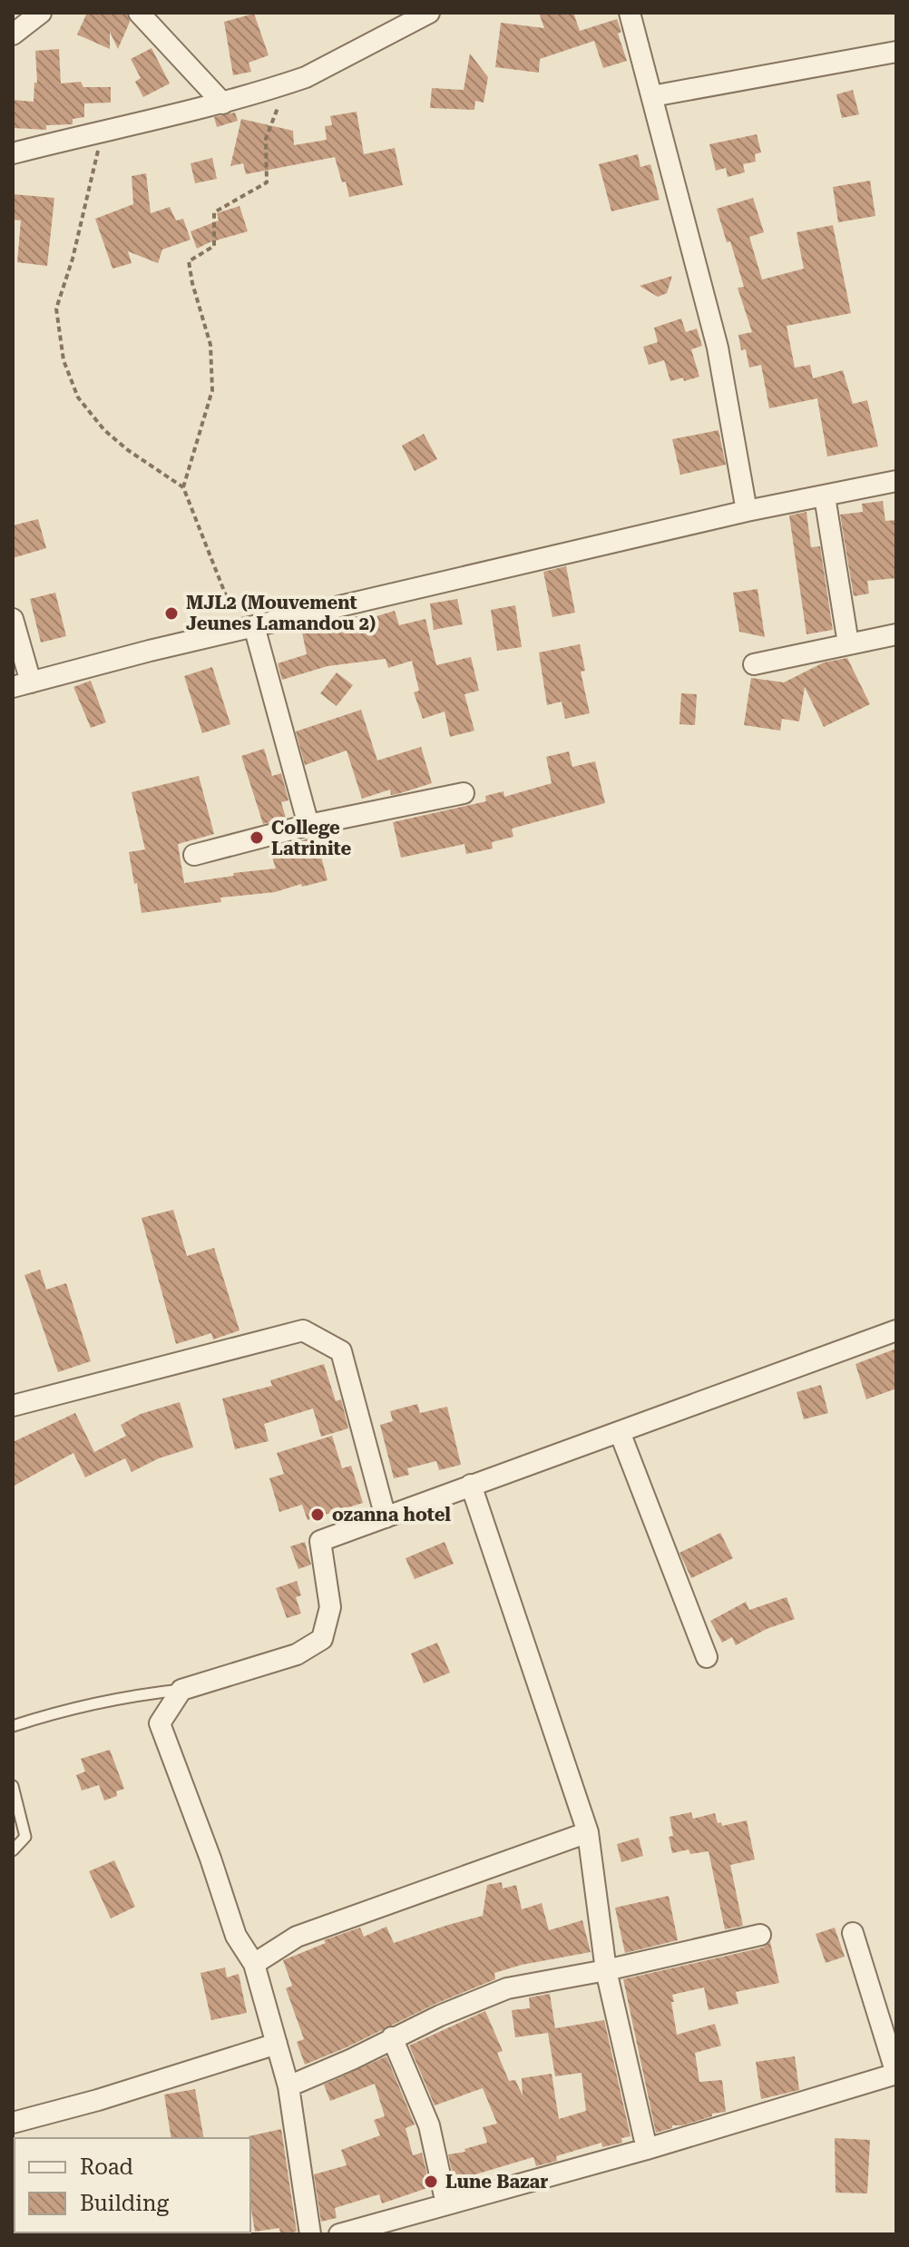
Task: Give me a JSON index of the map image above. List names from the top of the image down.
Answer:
{
  "places": [
    "MJL2 (Mouvement Jeunes Lamandou 2)",
    "College Latrinite",
    "ozanna hotel",
    "Lune Bazar"
  ],
  "legend": ["Road", "Building"]
}
